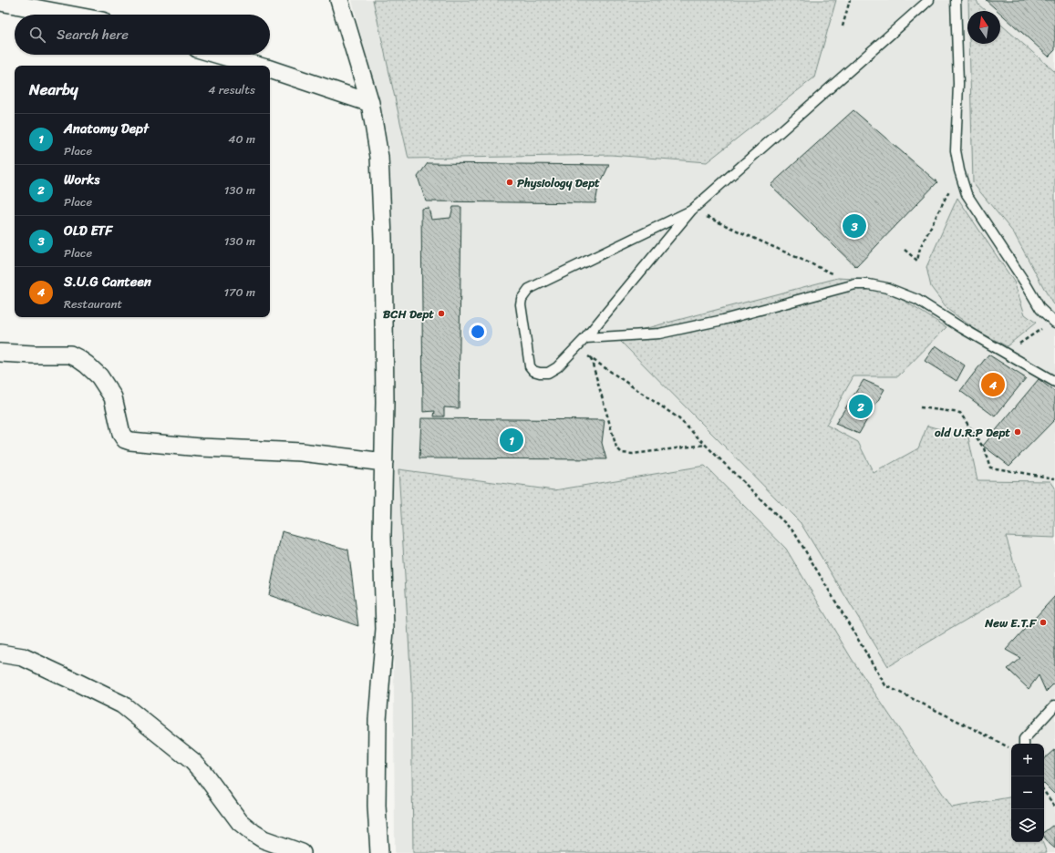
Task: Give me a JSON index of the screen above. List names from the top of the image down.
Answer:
{
  "places": [
    "Physiology Dept",
    "BCH Dept",
    "old U.R.P Dept",
    "New E.T.F"
  ],
  "north": "top",
  "page": {
    "search": "Search here",
    "heading": ["Nearby", "4 results"],
    "list": [
      {
        "mark": "1",
        "name": "Anatomy Dept",
        "note": "Place",
        "value": "40 m"
      },
      {
        "mark": "2",
        "name": "Works",
        "note": "Place",
        "value": "130 m"
      },
      {
        "mark": "3",
        "name": "OLD ETF",
        "note": "Place",
        "value": "130 m"
      },
      {
        "mark": "4",
        "name": "S.U.G Canteen",
        "note": "Restaurant",
        "value": "170 m"
      }
    ],
    "pins": [
      "3",
      "4",
      "2",
      "1"
    ],
    "map_buttons": ["+", "−"]
  }
}
